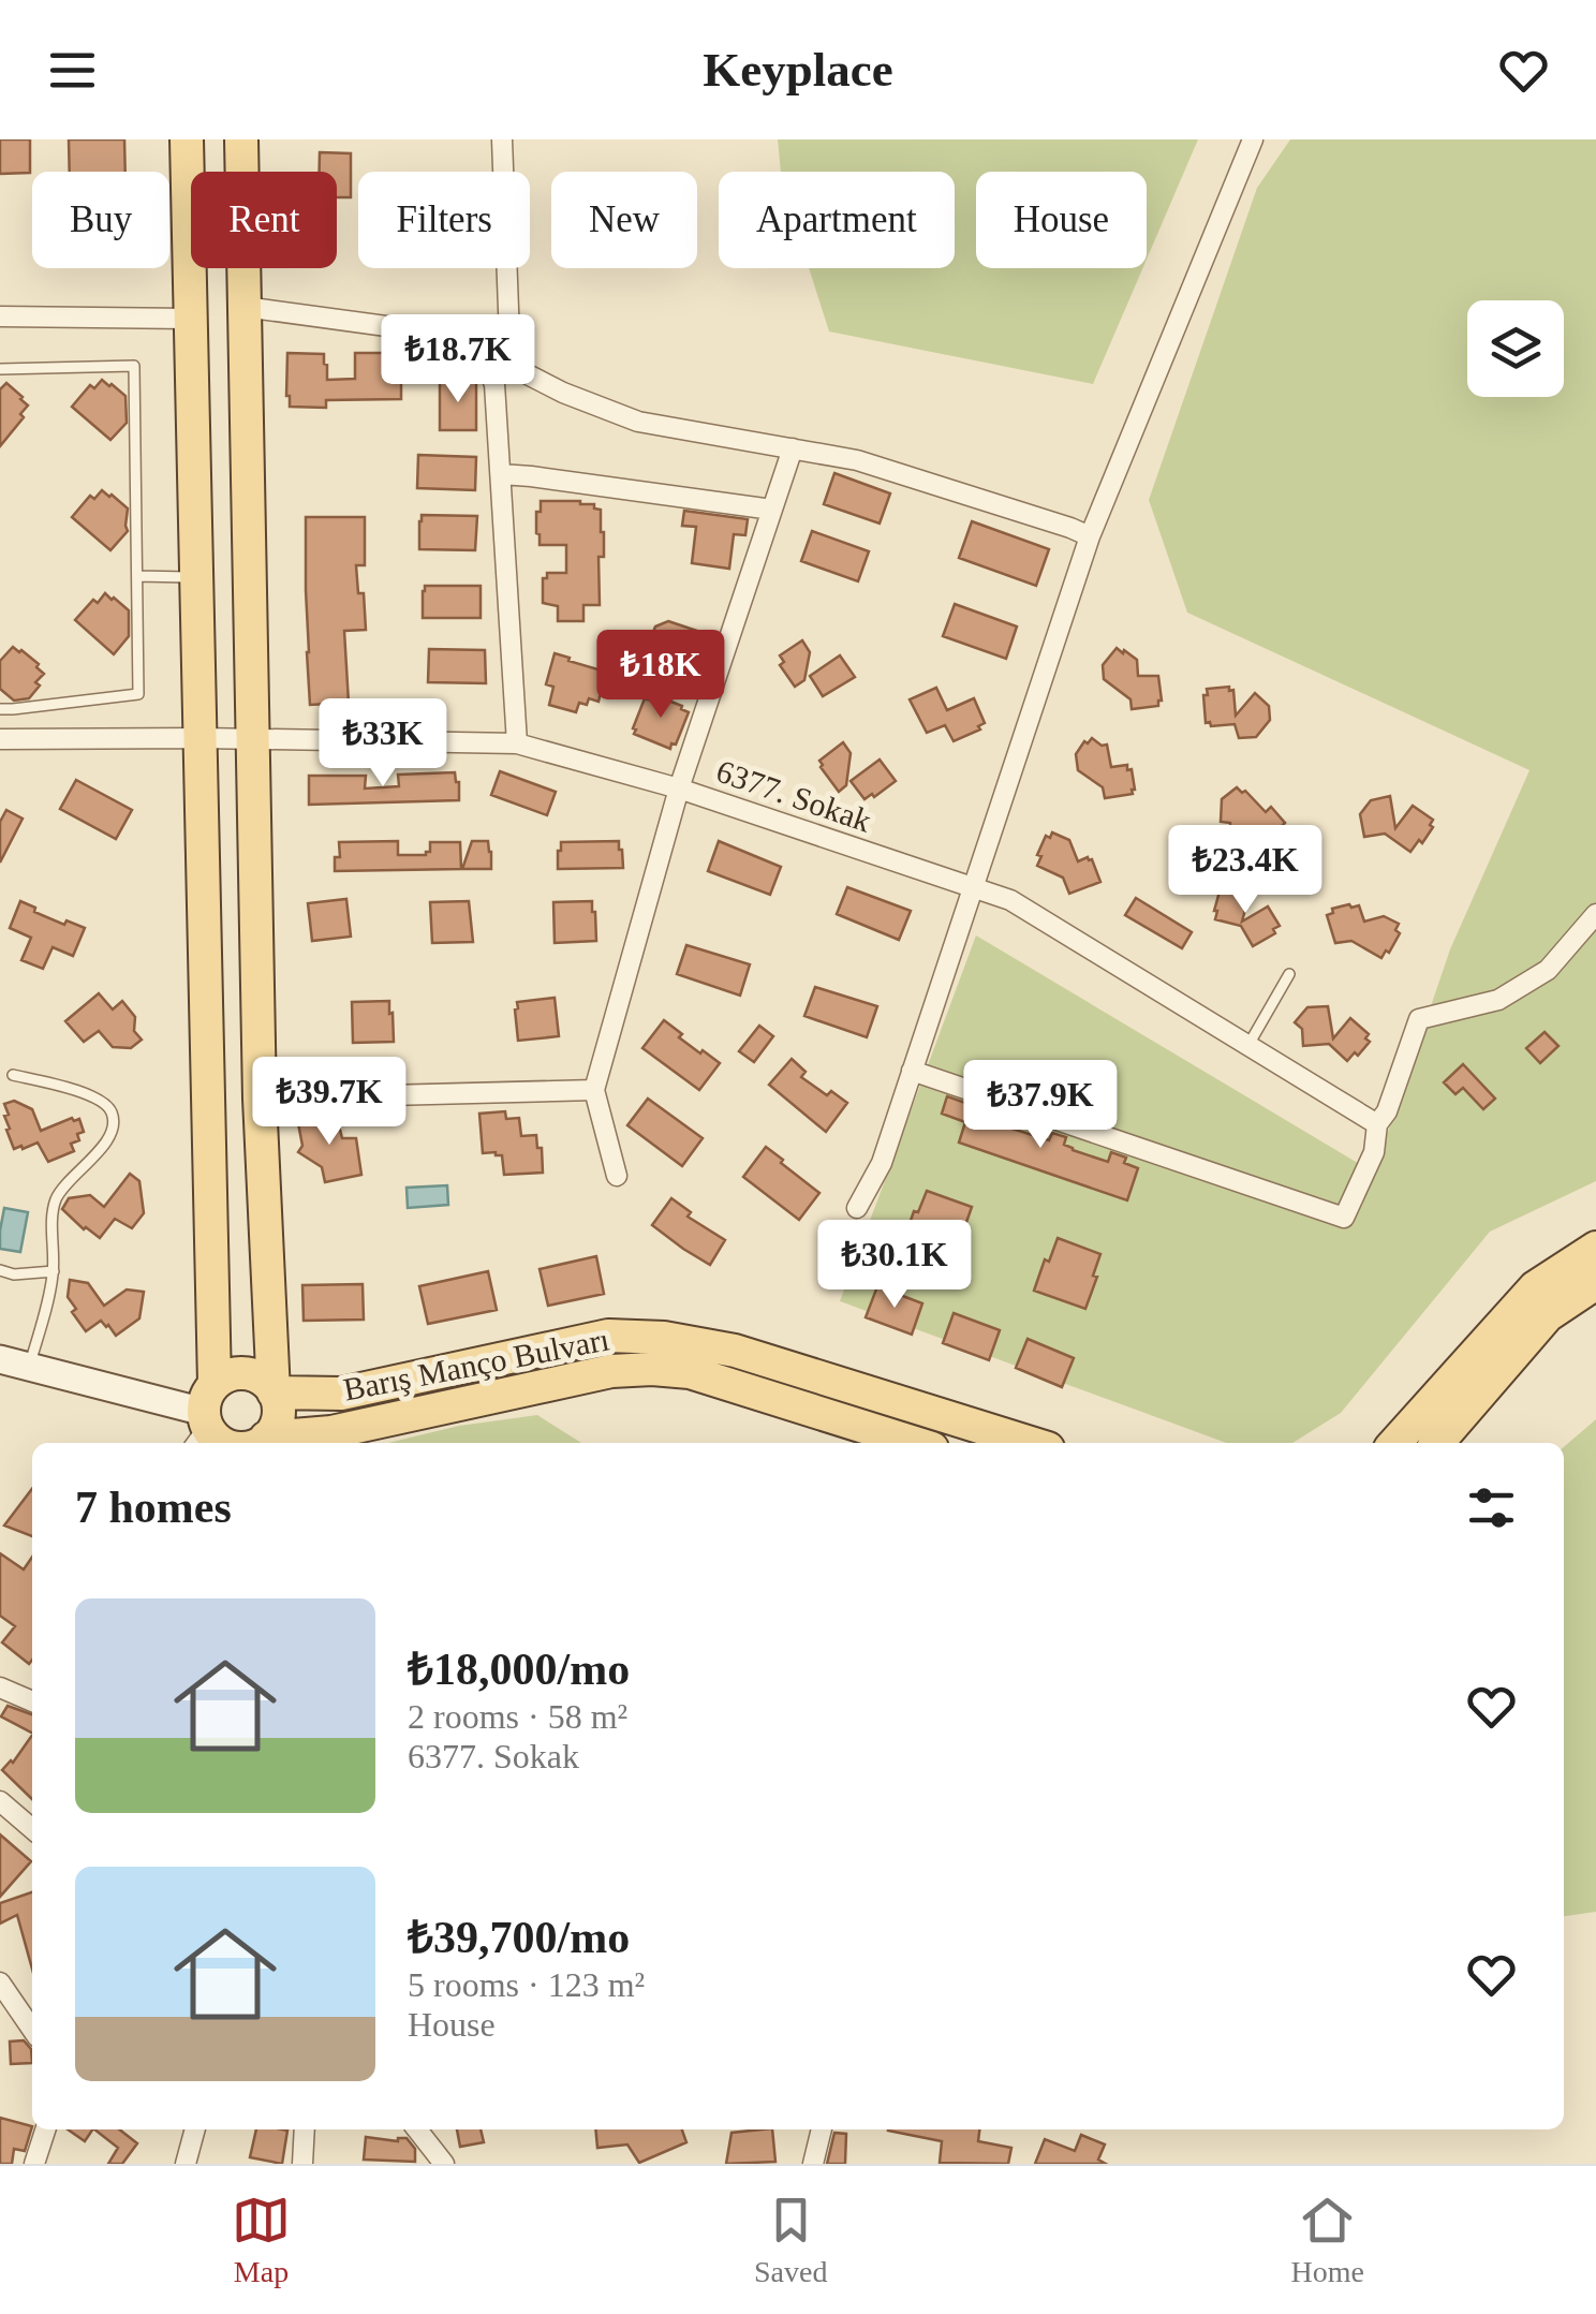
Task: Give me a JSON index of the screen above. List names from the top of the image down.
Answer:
{
  "streets": {
    "main road": ["Barış Manço Bulvarı"],
    "street": ["6377. Sokak"]
  },
  "page": {
    "header": "Keyplace",
    "chip": [
      "Buy",
      "Rent",
      "Filters",
      "New",
      "Apartment",
      "House"
    ],
    "price": [
      "₺18.7K",
      "₺18K",
      "₺33K",
      "₺23.4K",
      "₺39.7K",
      "₺37.9K",
      "₺30.1K"
    ],
    "heading": "7 homes",
    "list": [
      {
        "name": "₺18,000/mo",
        "note": "2 rooms · 58 m² · 6377. Sokak"
      },
      {
        "name": "₺39,700/mo",
        "note": "5 rooms · 123 m² · House"
      }
    ],
    "tabs": ["Map", "Saved", "Home"]
  }
}
